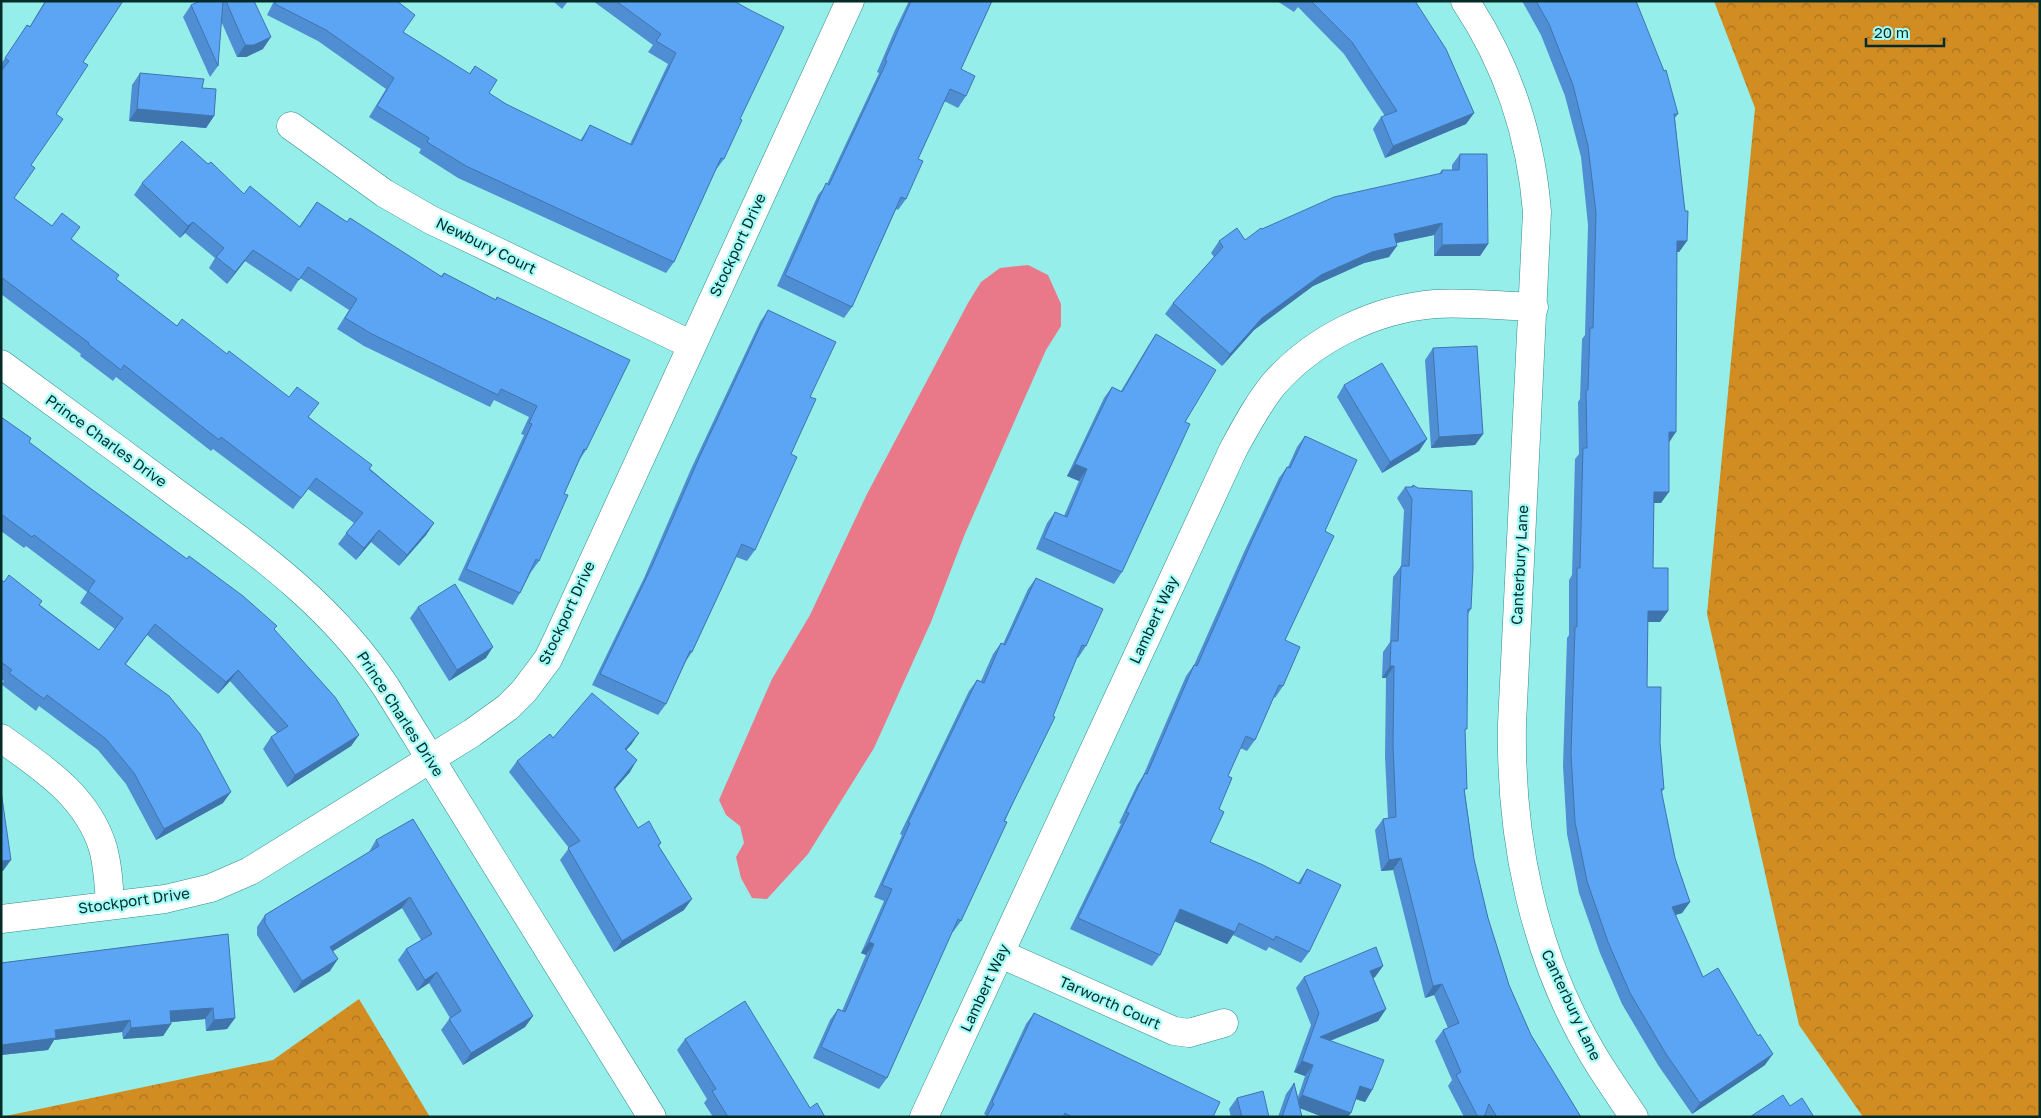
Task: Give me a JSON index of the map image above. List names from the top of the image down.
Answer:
{
  "streets": {
    "street": [
      "Stockport Drive",
      "Newbury Court",
      "Prince Charles Drive",
      "Canterbury Lane",
      "Lambert Way",
      "Tarworth Court"
    ]
  },
  "crossings": [
    ["Stockport Drive", "Newbury Court"],
    ["Stockport Drive", "Prince Charles Drive"],
    ["Canterbury Lane", "Lambert Way"],
    ["Lambert Way", "Tarworth Court"]
  ],
  "scale_bar": "20 m"
}
